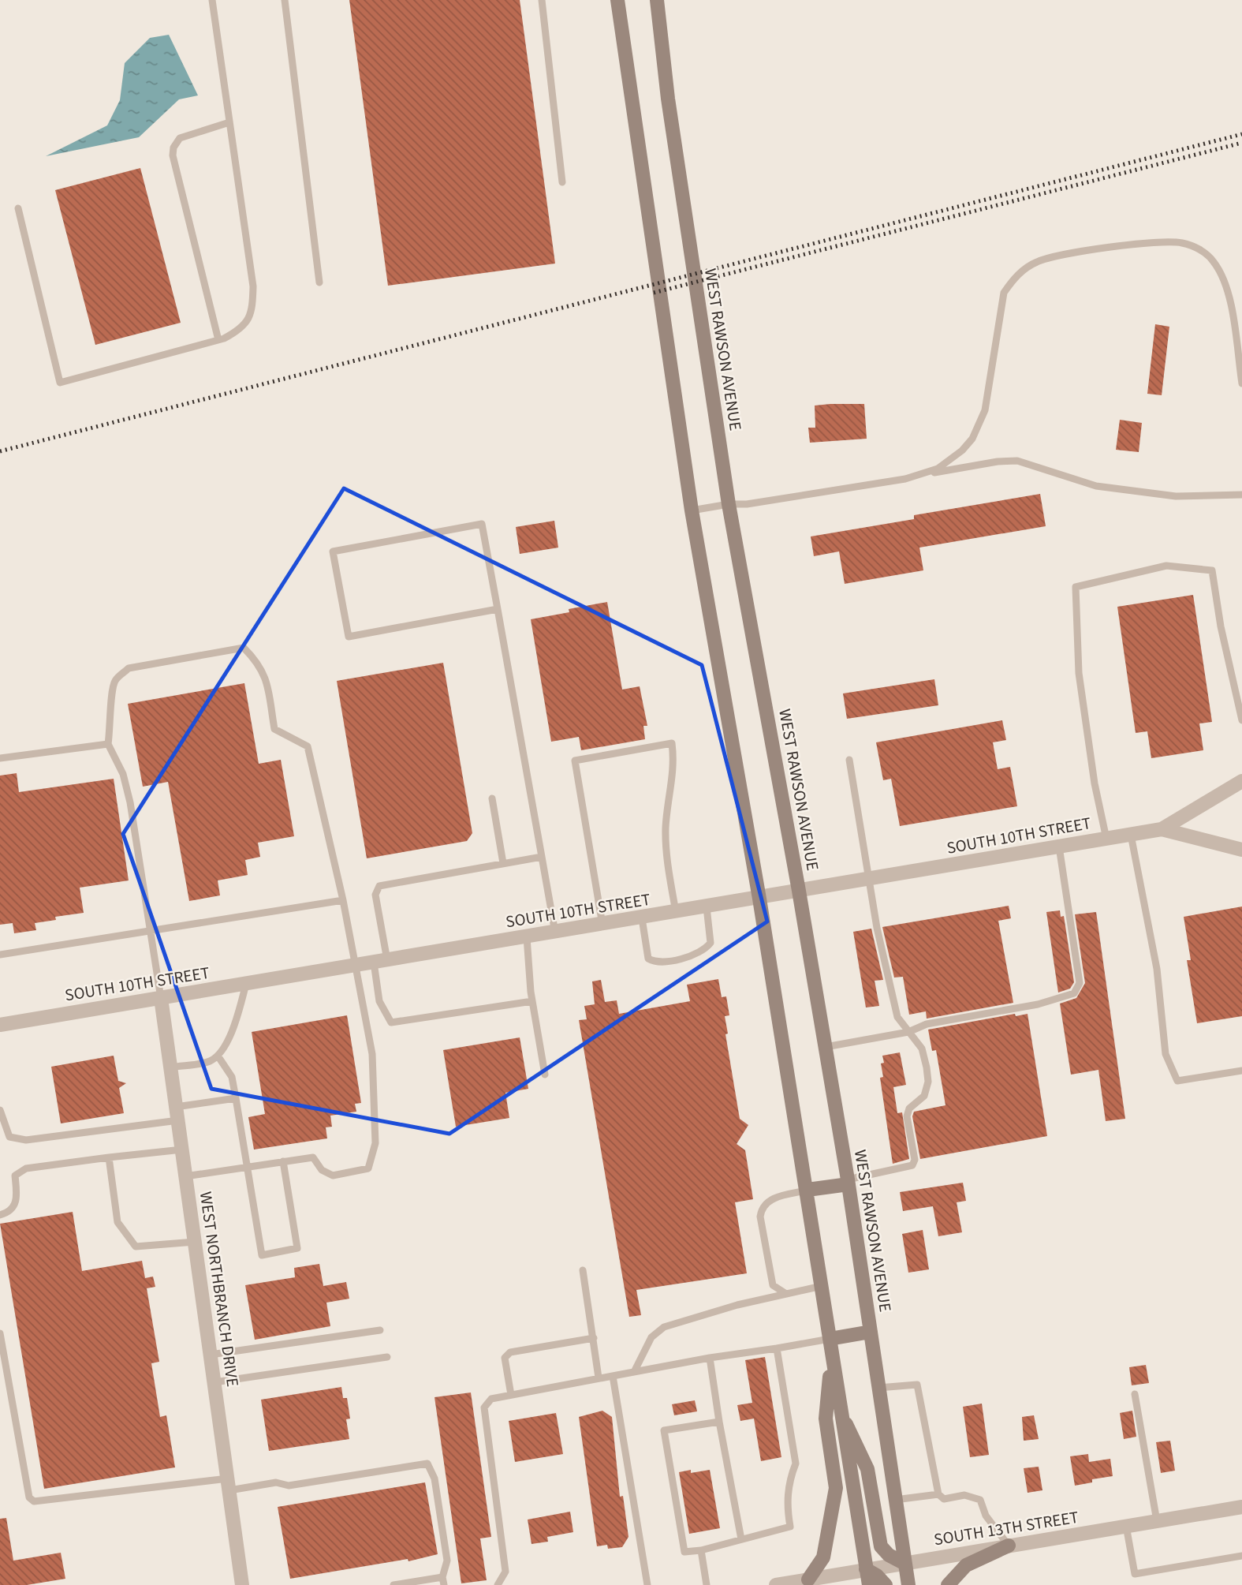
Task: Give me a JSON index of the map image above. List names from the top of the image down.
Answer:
{
  "streets": {
    "main road": ["WEST RAWSON AVENUE"],
    "street": ["SOUTH 10TH STREET", "WEST NORTHBRANCH DRIVE", "SOUTH 13TH STREET"]
  },
  "crossings": [
    ["WEST RAWSON AVENUE", "SOUTH 10TH STREET"],
    ["WEST RAWSON AVENUE", "SOUTH 13TH STREET"],
    ["SOUTH 10TH STREET", "WEST NORTHBRANCH DRIVE"]
  ]
}
